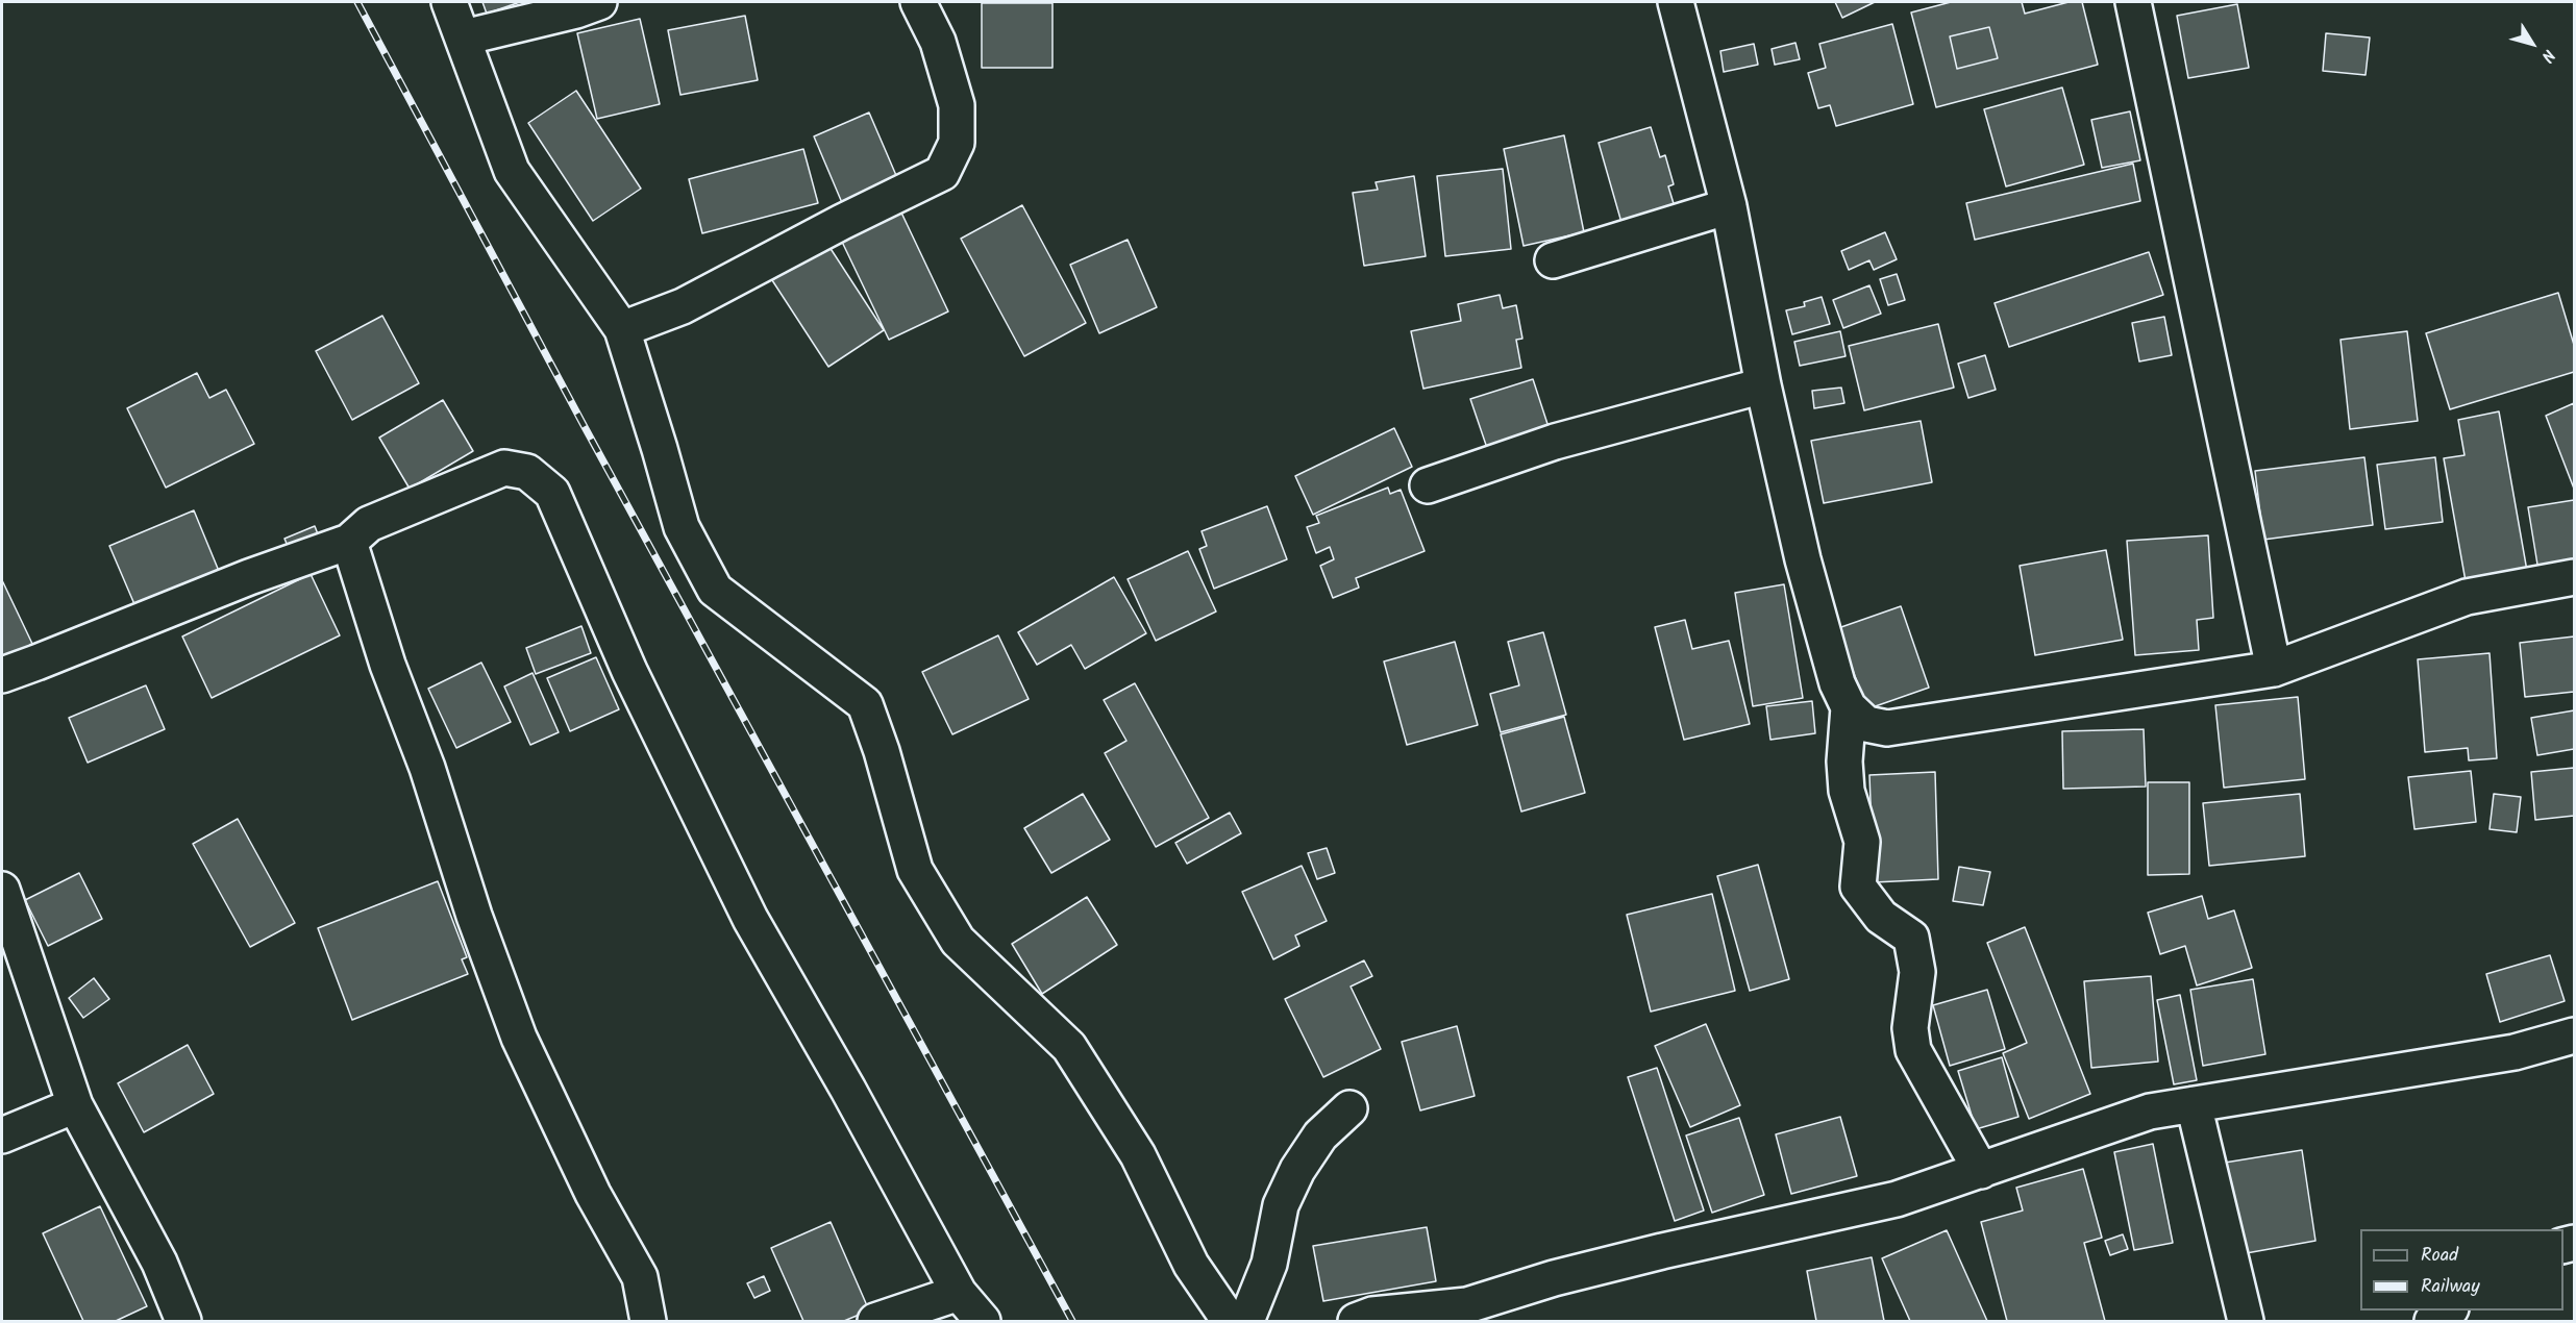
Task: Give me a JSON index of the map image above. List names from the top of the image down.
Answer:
{
  "legend": ["Road", "Railway"],
  "north": "bottom right"
}
